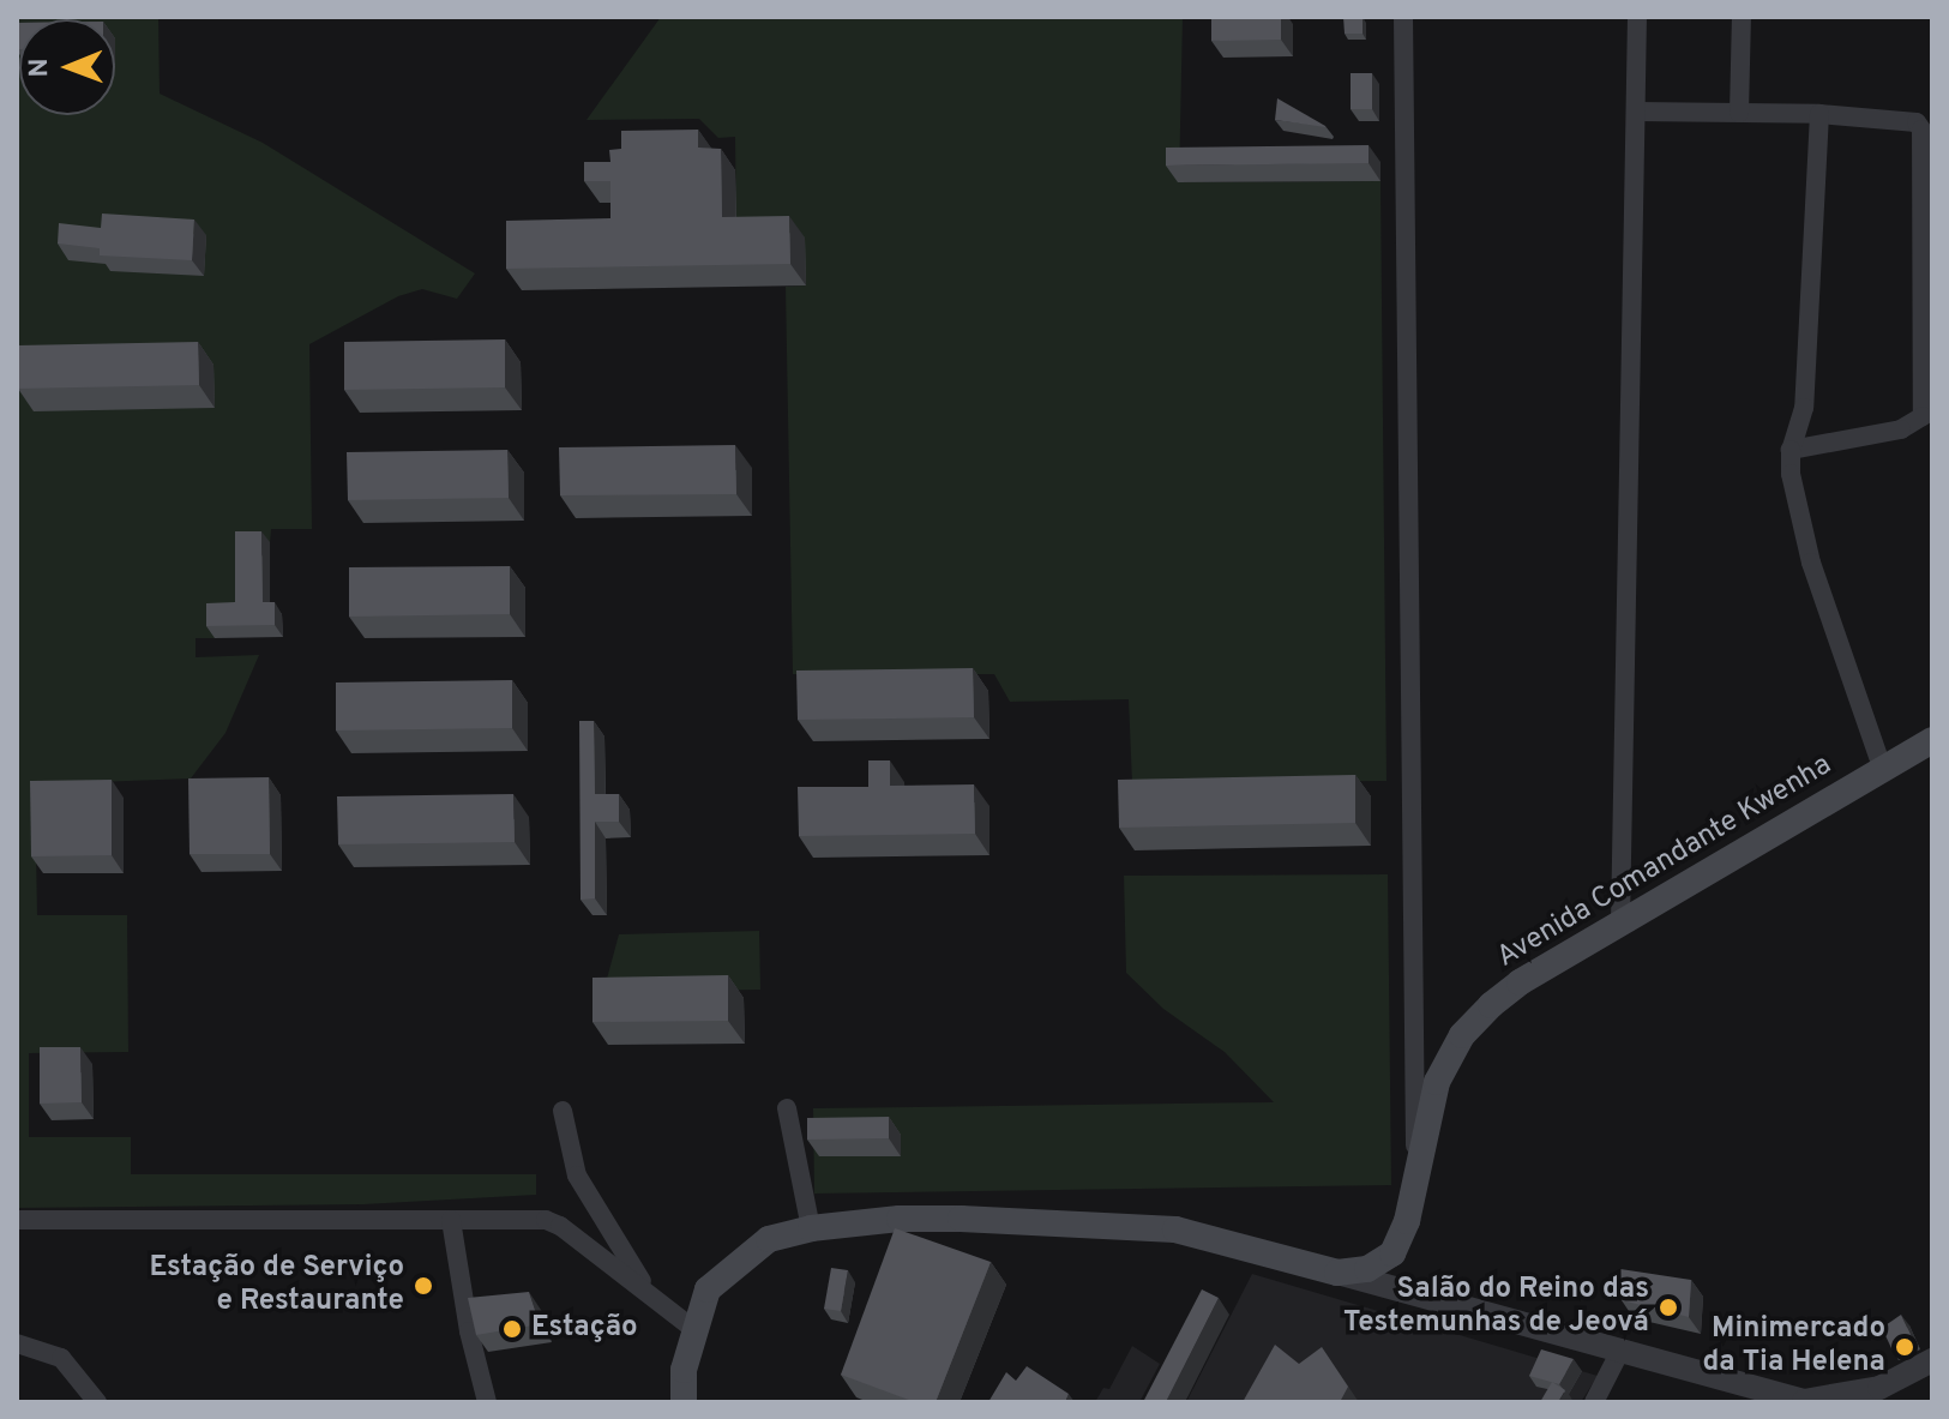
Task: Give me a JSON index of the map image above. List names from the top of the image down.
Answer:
{
  "streets": {
    "main road": ["Avenida Comandante Kwenha"]
  },
  "places": [
    "Estação de Serviço e Restaurante",
    "Salão do Reino das Testemunhas de Jeová",
    "Estação",
    "Minimercado da Tia Helena"
  ],
  "north": "left"
}
